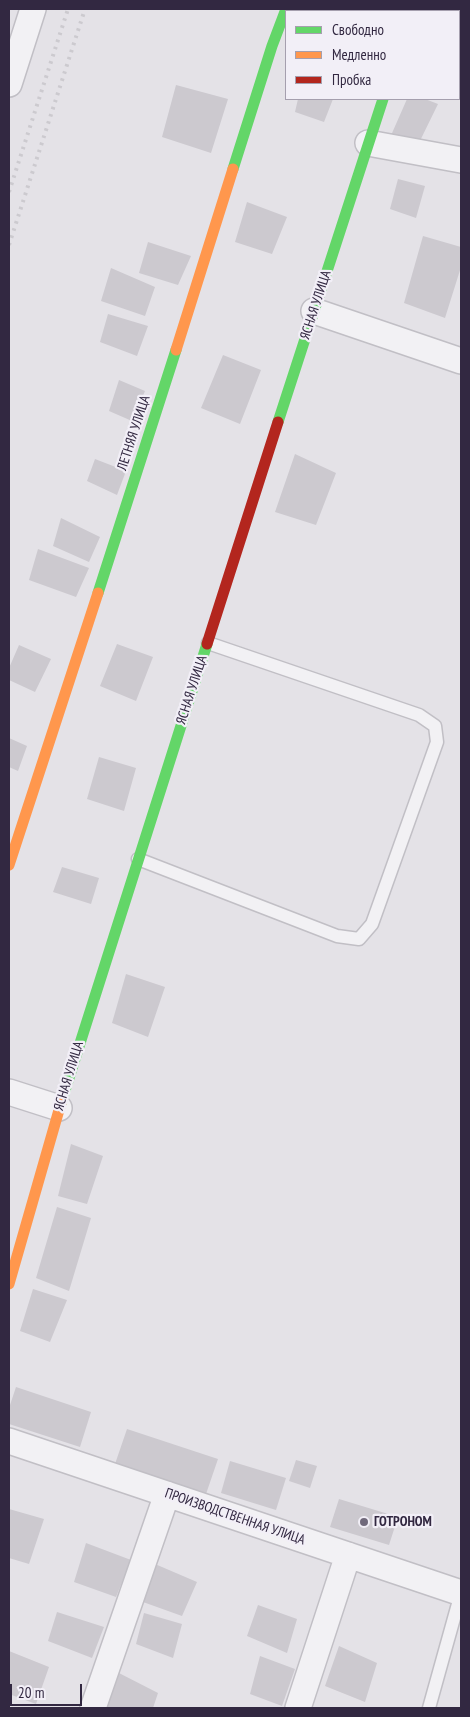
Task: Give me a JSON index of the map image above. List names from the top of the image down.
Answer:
{
  "streets": {
    "street": ["ЯСНАЯ УЛИЦА", "ЛЕТНЯЯ УЛИЦА", "ПРОИЗВОДСТВЕННАЯ УЛИЦА"]
  },
  "places": ["ГОТРОНОМ"],
  "legend": ["Свободно", "Медленно", "Пробка"],
  "scale_bar": "20 m"
}
